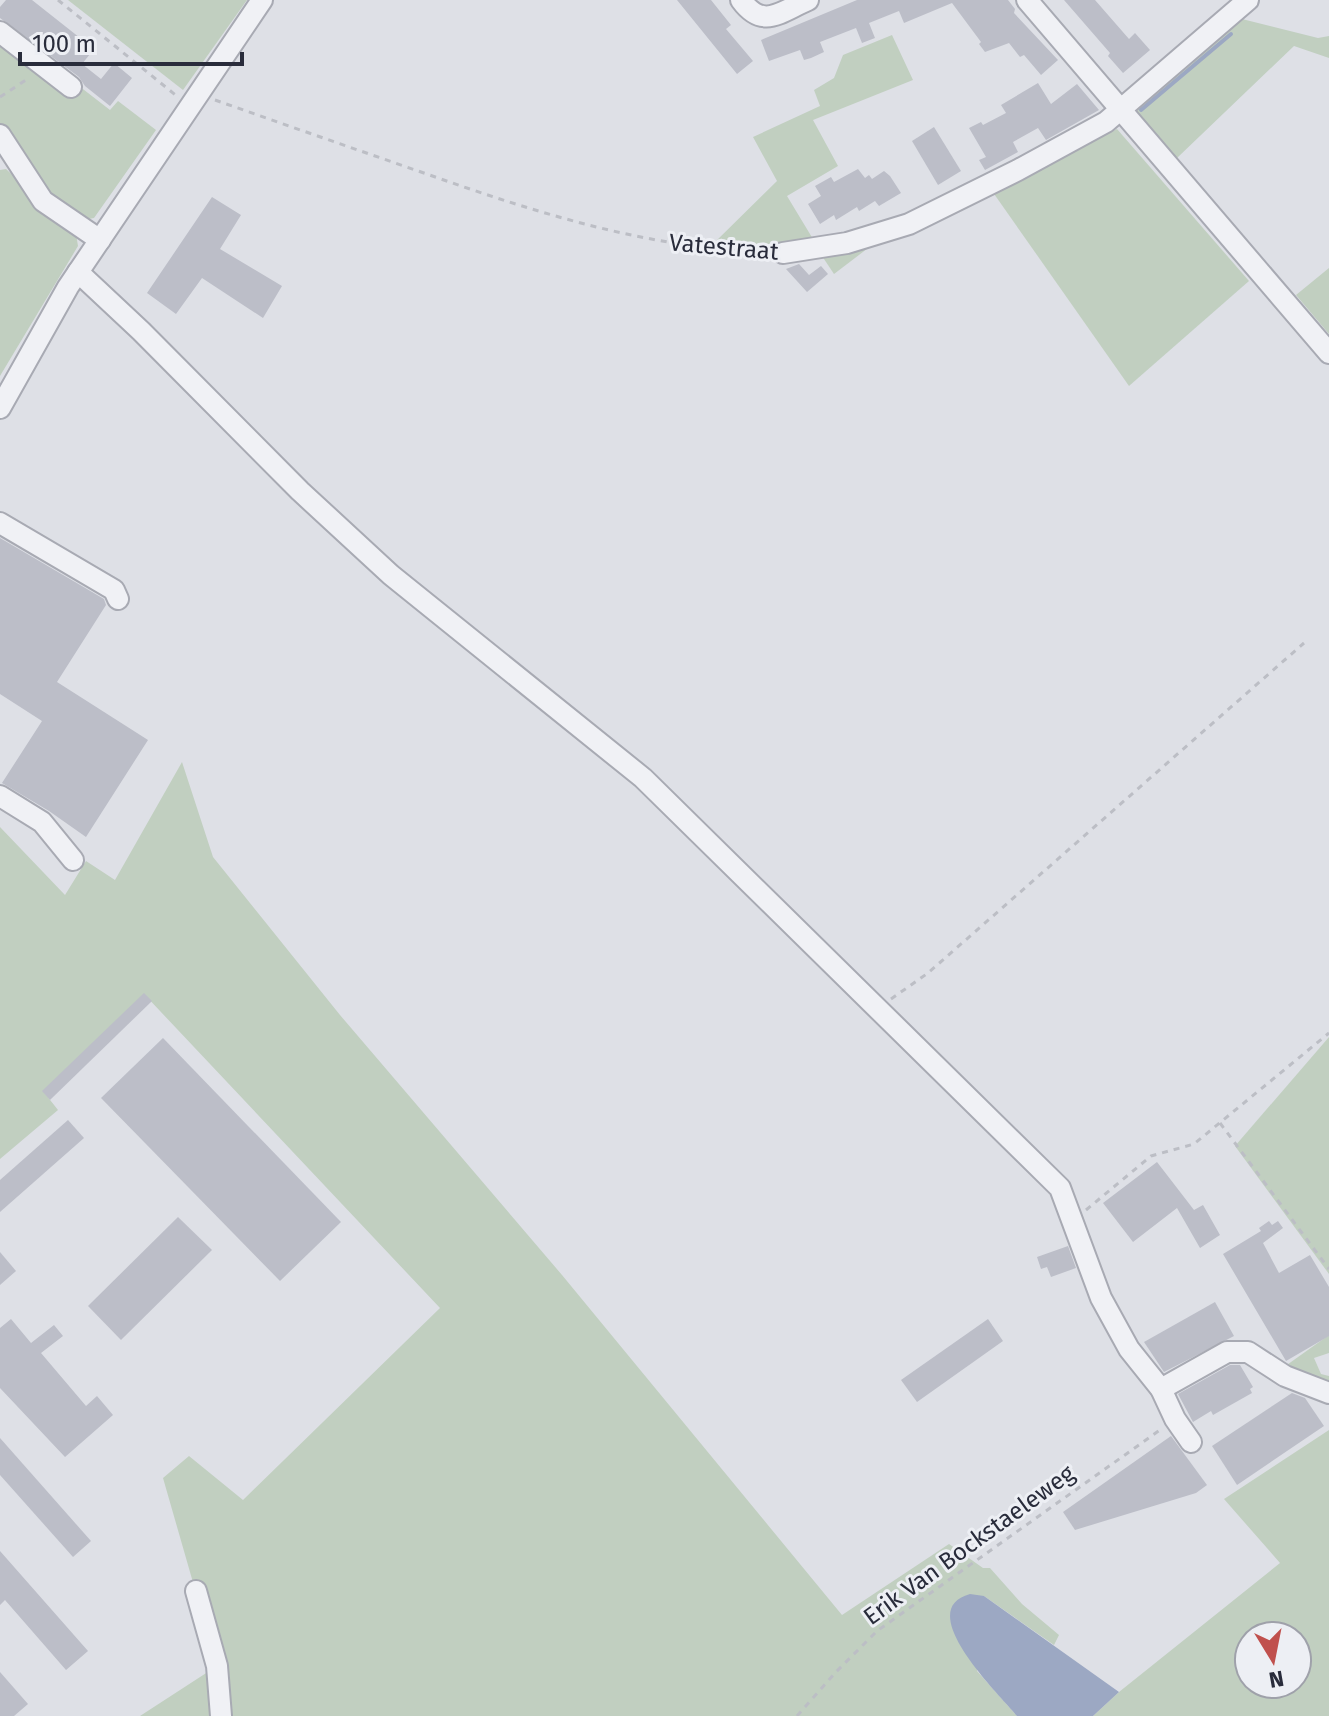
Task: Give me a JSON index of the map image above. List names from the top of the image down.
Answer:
{
  "streets": {
    "street": ["Vatestraat"],
    "path": ["Erik Van Bockstaeleweg"]
  },
  "scale_bar": "100 m",
  "north": "bottom"
}
